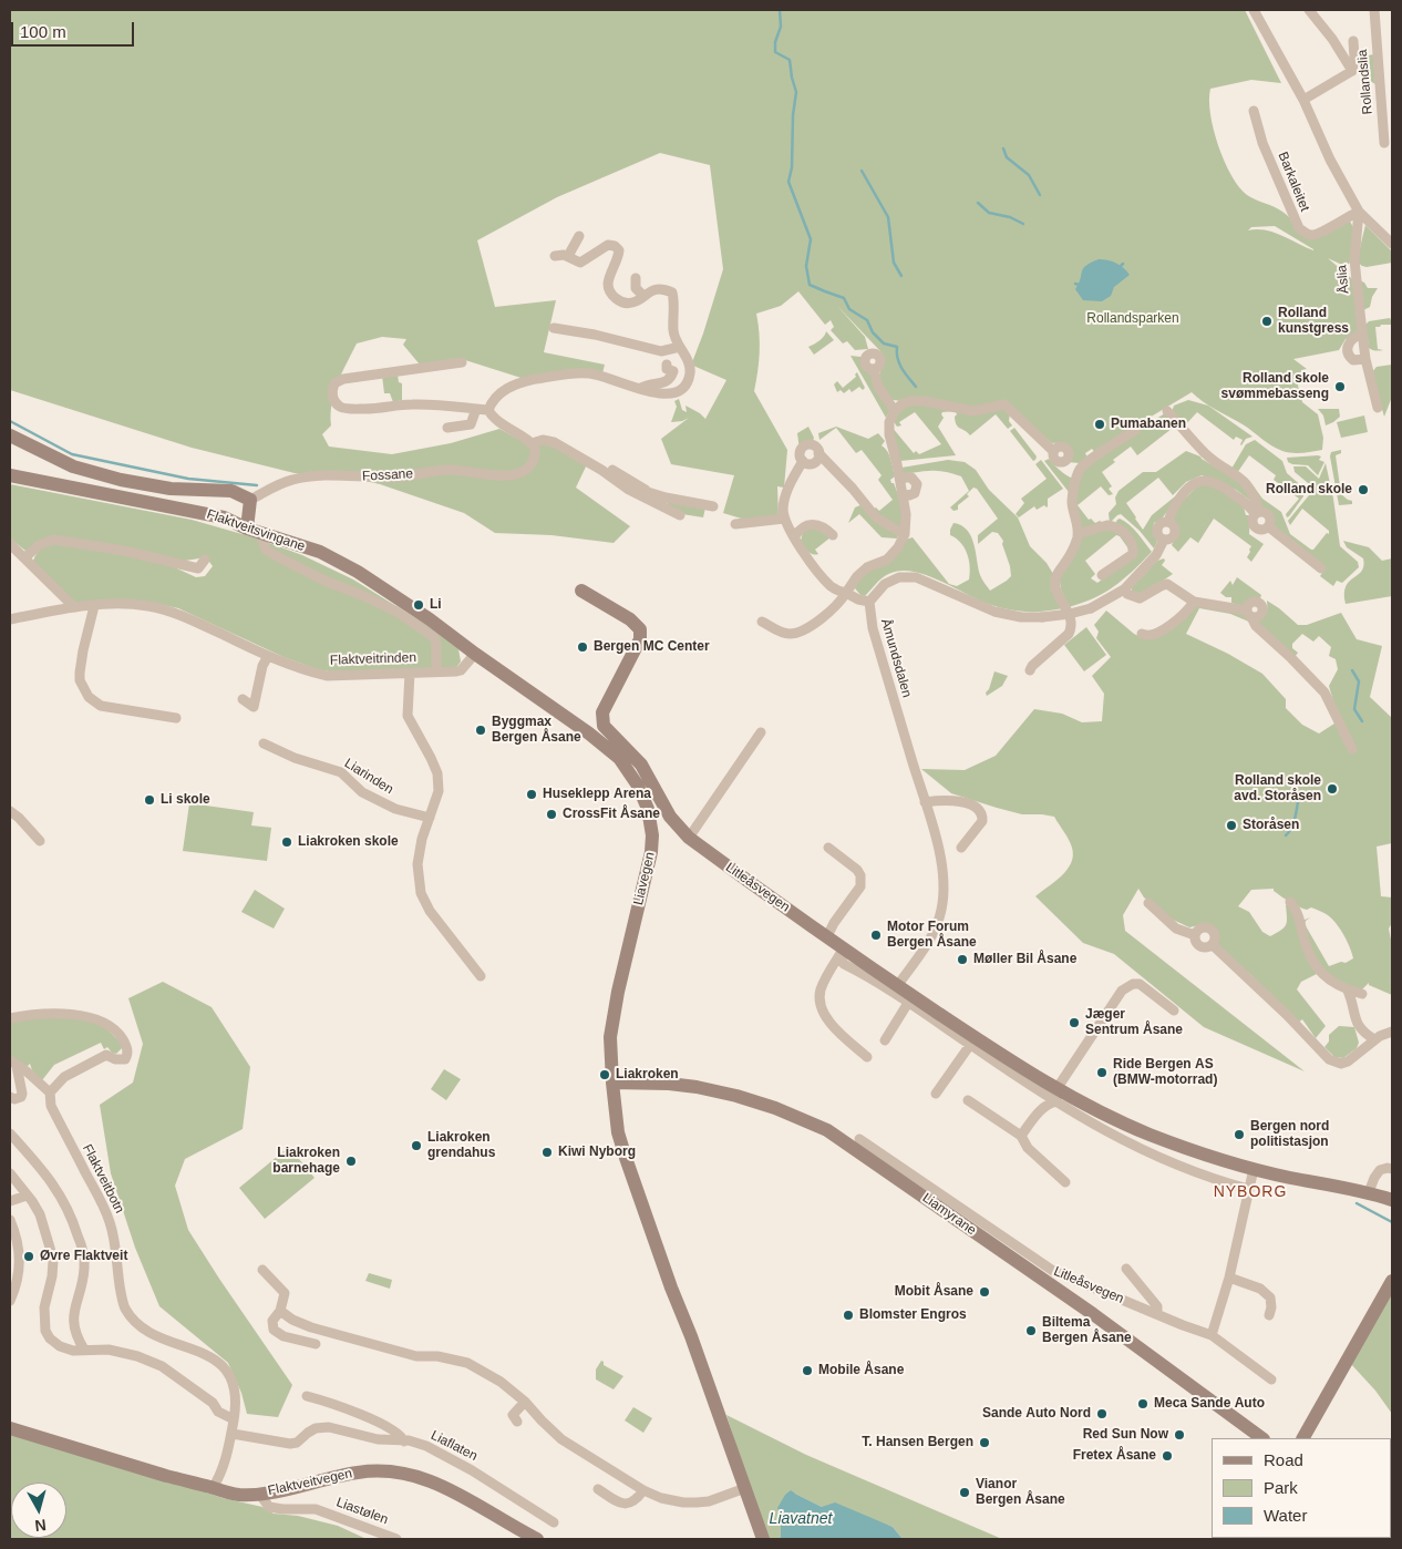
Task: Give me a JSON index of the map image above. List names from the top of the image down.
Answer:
{
  "streets": {
    "main road": [
      "Flaktveitsvingane",
      "Liavegen",
      "Litleåsvegen",
      "Liamyrane",
      "Flaktveitvegen"
    ],
    "street": [
      "Rollandslia",
      "Barkaleitet",
      "Åslia",
      "Fossane",
      "Åmundsdalen",
      "Flaktveitrinden",
      "Liarinden",
      "Flaktveitbotn",
      "Liaflaten",
      "Liastølen"
    ]
  },
  "crossings": [
    ["Barkaleitet", "Åslia"],
    ["Flaktveitsvingane", "Flaktveitrinden"],
    ["Flaktveitsvingane", "Liavegen"],
    ["Åmundsdalen", "Litleåsvegen"],
    ["Flaktveitrinden", "Liavegen"],
    ["Liavegen", "Liamyrane"],
    ["Flaktveitbotn", "Flaktveitvegen"],
    ["Flaktveitvegen", "Liastølen"]
  ],
  "districts": ["NYBORG"],
  "water": ["Liavatnet"],
  "parks": ["Rollandsparken"],
  "places": [
    "Rolland kunstgress",
    "Rolland skole svømmebasseng",
    "Pumabanen",
    "Rolland skole",
    "Li",
    "Bergen MC Center",
    "Byggmax Bergen Åsane",
    "Rolland skole avd. Storåsen",
    "Huseklepp Arena",
    "Li skole",
    "CrossFit Åsane",
    "Storåsen",
    "Liakroken skole",
    "Motor Forum Bergen Åsane",
    "Møller Bil Åsane",
    "Jæger Sentrum Åsane",
    "Ride Bergen AS (BMW-motorrad)",
    "Liakroken",
    "Bergen nord politistasjon",
    "Liakroken grendahus",
    "Kiwi Nyborg",
    "Liakroken barnehage",
    "Øvre Flaktveit",
    "Mobit Åsane",
    "Blomster Engros",
    "Biltema Bergen Åsane",
    "Mobile Åsane",
    "Meca Sande Auto",
    "Sande Auto Nord",
    "Red Sun Now",
    "T. Hansen Bergen",
    "Fretex Åsane",
    "Vianor Bergen Åsane"
  ],
  "legend": ["Road", "Park", "Water"],
  "scale_bar": "100 m",
  "north": "bottom"
}
